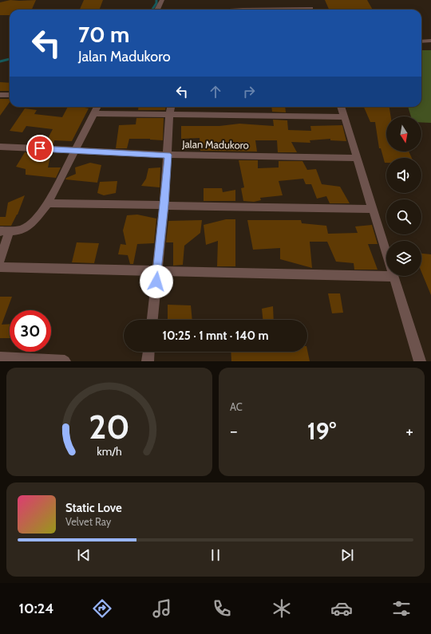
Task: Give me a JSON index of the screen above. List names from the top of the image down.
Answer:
{
  "streets": {
    "street": ["Jalan Madukoro"]
  },
  "north": "bottom",
  "page": {
    "turn": ["70 m", "Jalan Madukoro"],
    "limit": "30",
    "trip": "10:25 · 1 mnt · 140 m",
    "tile": "AC",
    "heat": ["−", "19°", "+"],
    "song": ["Static Love", "Velvet Ray"],
    "tabs": "10:24",
    "gauge": ["20", "km/h"]
  }
}
